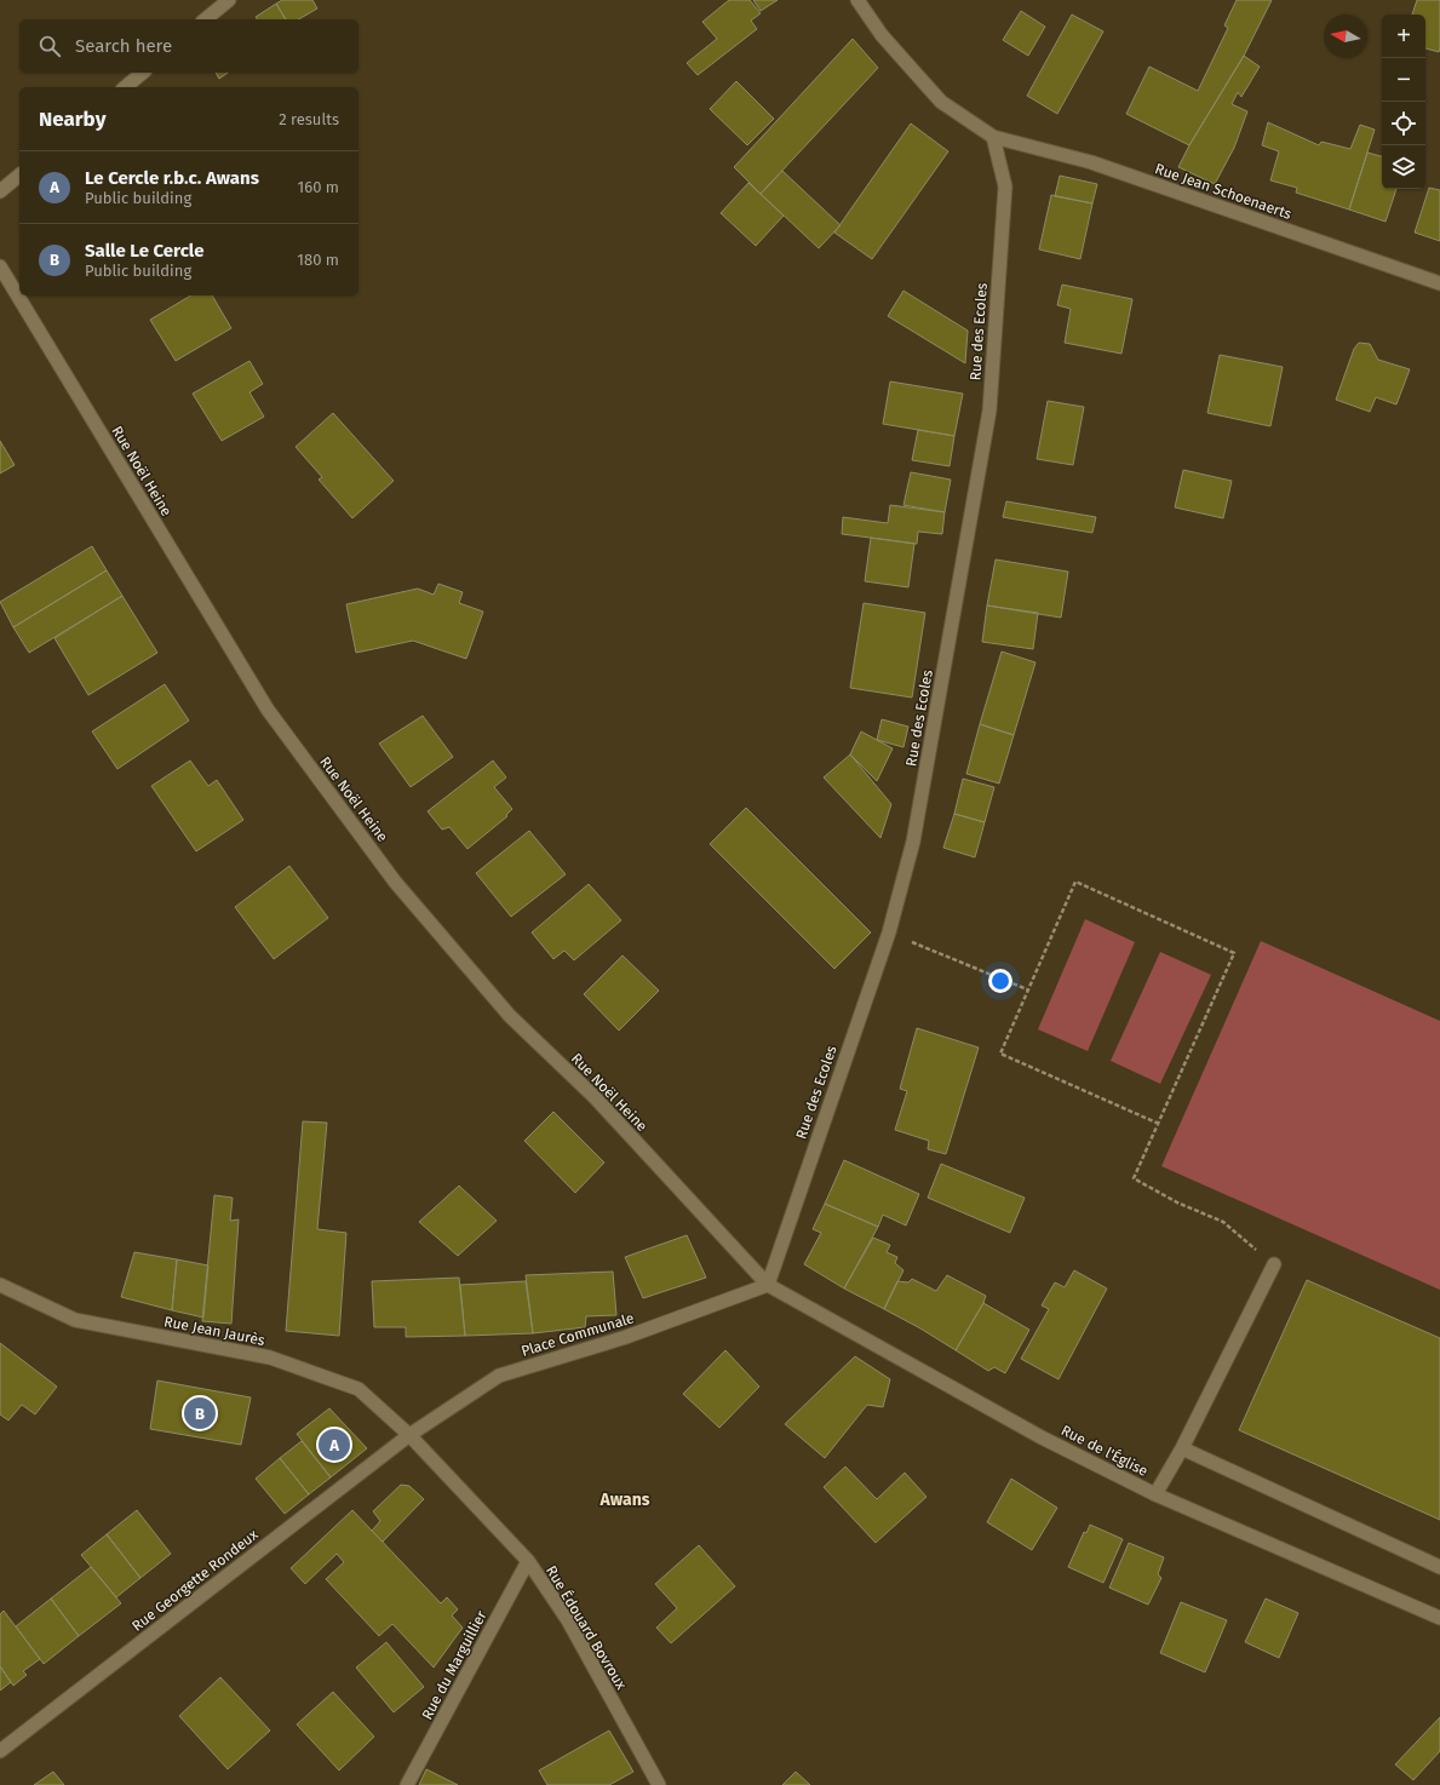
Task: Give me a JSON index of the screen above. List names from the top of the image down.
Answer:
{
  "streets": {
    "street": [
      "Rue Jean Schoenaerts",
      "Rue des Ecoles",
      "Rue Noël Heine",
      "Rue Jean Jaurès",
      "Place Communale",
      "Rue de l'Église",
      "Rue Georgette Rondeux",
      "Rue Édouard Bovroux",
      "Rue du Marguillier"
    ]
  },
  "crossings": [
    ["Rue Jean Schoenaerts", "Rue des Ecoles"],
    ["Rue des Ecoles", "Rue Noël Heine"],
    ["Rue des Ecoles", "Place Communale"],
    ["Rue des Ecoles", "Rue de l'Église"],
    ["Rue Noël Heine", "Place Communale"],
    ["Rue Noël Heine", "Rue de l'Église"],
    ["Rue Jean Jaurès", "Place Communale"],
    ["Rue Jean Jaurès", "Rue Georgette Rondeux"],
    ["Rue Jean Jaurès", "Rue Édouard Bovroux"],
    ["Place Communale", "Rue de l'Église"],
    ["Place Communale", "Rue Georgette Rondeux"],
    ["Place Communale", "Rue Édouard Bovroux"],
    ["Rue Georgette Rondeux", "Rue Édouard Bovroux"],
    ["Rue Édouard Bovroux", "Rue du Marguillier"]
  ],
  "districts": ["Awans"],
  "north": "left",
  "page": {
    "map_buttons": ["+", "−"],
    "search": "Search here",
    "heading": ["Nearby", "2 results"],
    "list": [
      {
        "mark": "A",
        "name": "Le Cercle r.b.c. Awans",
        "note": "Public building",
        "value": "160 m"
      },
      {
        "mark": "B",
        "name": "Salle Le Cercle",
        "note": "Public building",
        "value": "180 m"
      }
    ],
    "pins": ["B", "A"]
  }
}
